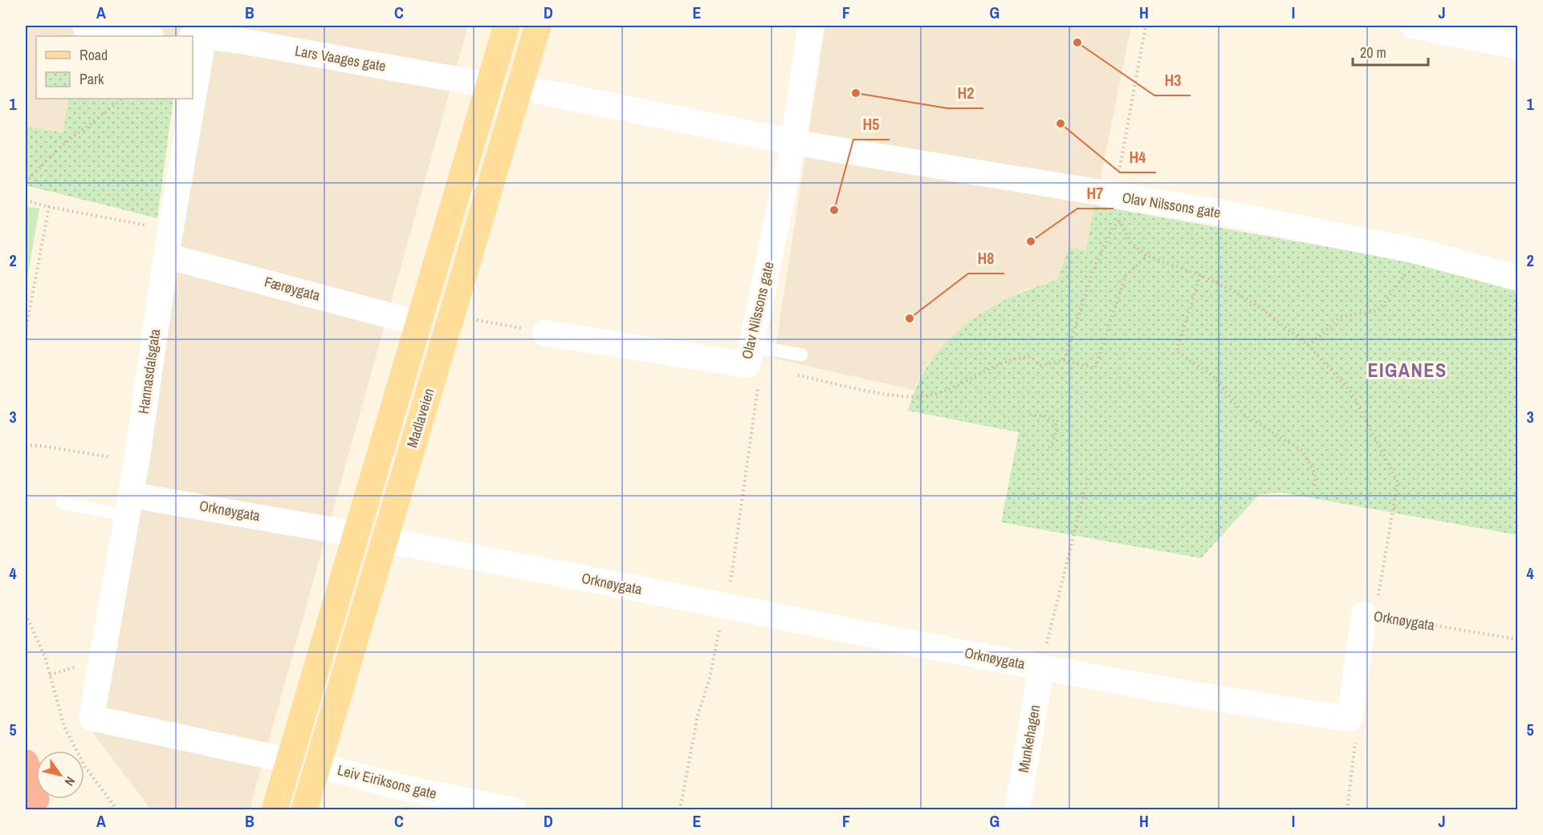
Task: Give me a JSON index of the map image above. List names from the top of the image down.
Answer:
{
  "streets": {
    "main road": ["Madlaveien"],
    "street": [
      "Lars Vaages gate",
      "Olav Nilssons gate",
      "Færøygata",
      "Hannasdalsgata",
      "Orknøygata",
      "Munkehagen",
      "Leiv Eiriksons gate"
    ]
  },
  "crossings": [
    ["Lars Vaages gate", "Hannasdalsgata"],
    ["Lars Vaages gate", "Madlaveien"],
    ["Færøygata", "Hannasdalsgata"],
    ["Færøygata", "Madlaveien"],
    ["Hannasdalsgata", "Madlaveien"],
    ["Hannasdalsgata", "Orknøygata"],
    ["Madlaveien", "Orknøygata"],
    ["Madlaveien", "Leiv Eiriksons gate"],
    ["Orknøygata", "Munkehagen"]
  ],
  "districts": ["EIGANES"],
  "places": [
    "H3",
    "H2",
    "H4",
    "H5",
    "H7",
    "H8"
  ],
  "legend": ["Road", "Park"],
  "scale_bar": "20 m",
  "north": "bottom right",
  "grid": {
    "columns": [
      "A",
      "B",
      "C",
      "D",
      "E",
      "F",
      "G",
      "H",
      "I",
      "J"
    ],
    "rows": [
      "1",
      "2",
      "3",
      "4",
      "5"
    ]
  }
}
